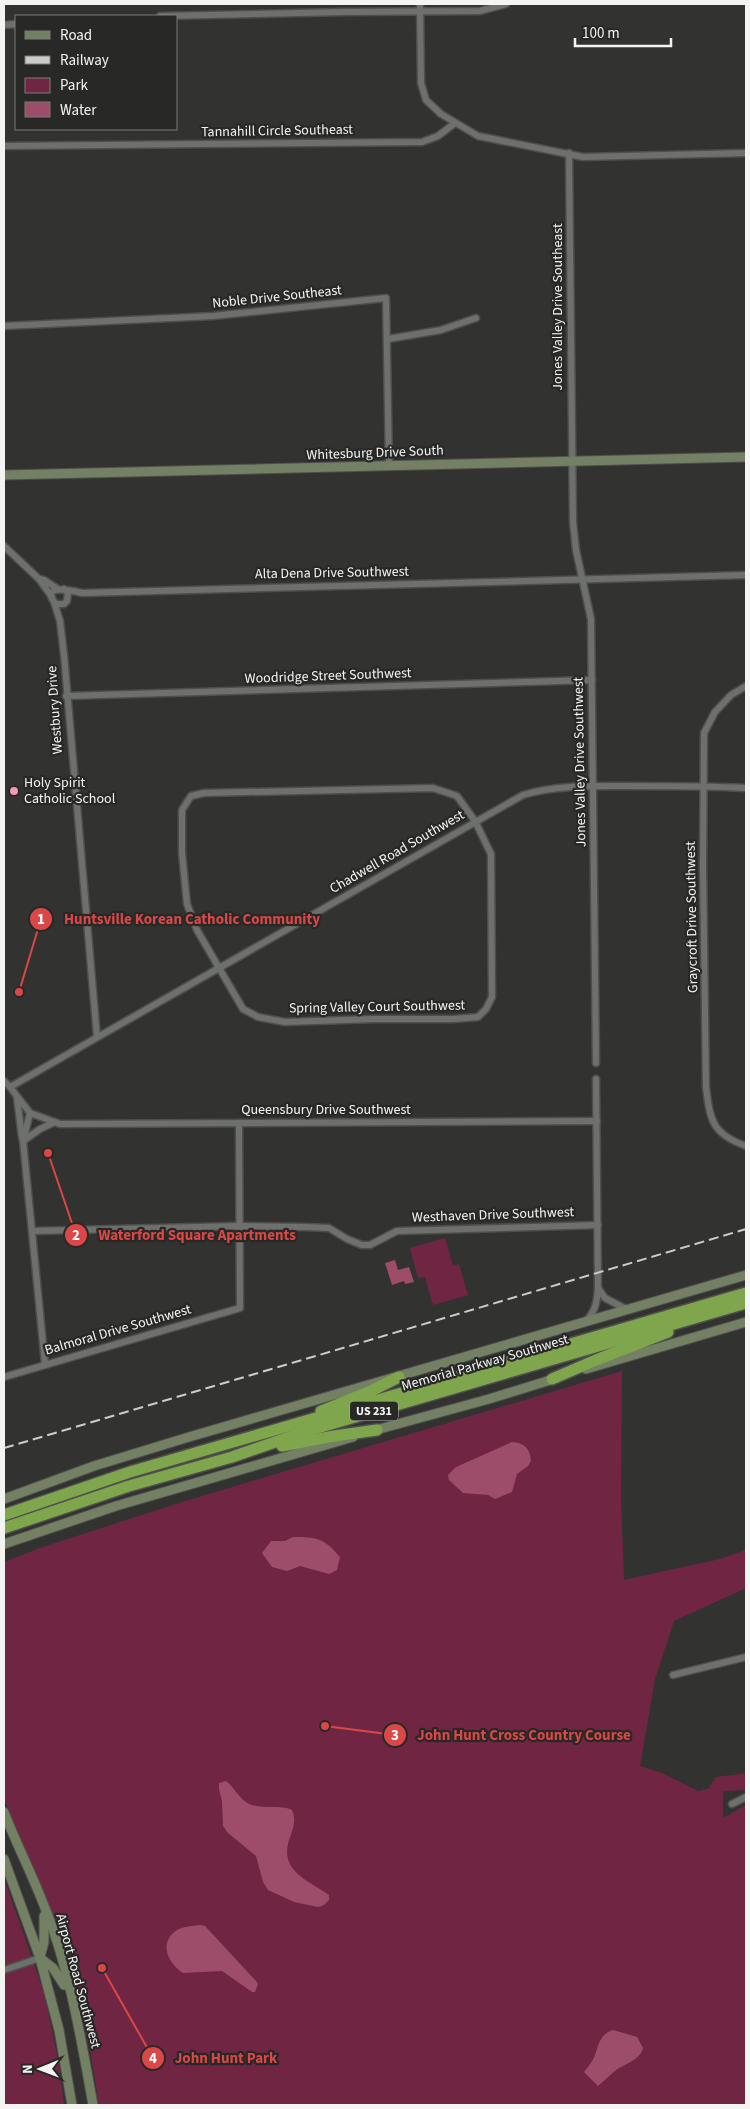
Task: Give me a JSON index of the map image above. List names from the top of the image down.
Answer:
{
  "streets": {
    "highway": ["Memorial Parkway Southwest", "US 231"],
    "main road": ["Whitesburg Drive South", "Airport Road Southwest"],
    "street": [
      "Tannahill Circle Southeast",
      "Noble Drive Southeast",
      "Jones Valley Drive Southeast",
      "Alta Dena Drive Southwest",
      "Woodridge Street Southwest",
      "Westbury Drive",
      "Jones Valley Drive Southwest",
      "Chadwell Road Southwest",
      "Graycroft Drive Southwest",
      "Spring Valley Court Southwest",
      "Queensbury Drive Southwest",
      "Westhaven Drive Southwest",
      "Balmoral Drive Southwest"
    ]
  },
  "crossings": [
    ["Noble Drive Southeast", "Whitesburg Drive South"],
    ["Jones Valley Drive Southeast", "Whitesburg Drive South"],
    ["Jones Valley Drive Southeast", "Jones Valley Drive Southwest"],
    ["Whitesburg Drive South", "Jones Valley Drive Southwest"],
    ["Alta Dena Drive Southwest", "Westbury Drive"],
    ["Alta Dena Drive Southwest", "Jones Valley Drive Southwest"],
    ["Woodridge Street Southwest", "Westbury Drive"],
    ["Woodridge Street Southwest", "Jones Valley Drive Southwest"],
    ["Westbury Drive", "Chadwell Road Southwest"],
    ["Jones Valley Drive Southwest", "Chadwell Road Southwest"],
    ["Chadwell Road Southwest", "Graycroft Drive Southwest"],
    ["Chadwell Road Southwest", "Spring Valley Court Southwest"],
    ["Chadwell Road Southwest", "Queensbury Drive Southwest"],
    ["Westhaven Drive Southwest", "Balmoral Drive Southwest"]
  ],
  "places": [
    "Holy Spirit Catholic School",
    "Huntsville Korean Catholic Community",
    "Waterford Square Apartments",
    "John Hunt Cross Country Course",
    "John Hunt Park"
  ],
  "legend": [
    "Road",
    "Railway",
    "Park",
    "Water"
  ],
  "scale_bar": "100 m",
  "north": "left"
}
